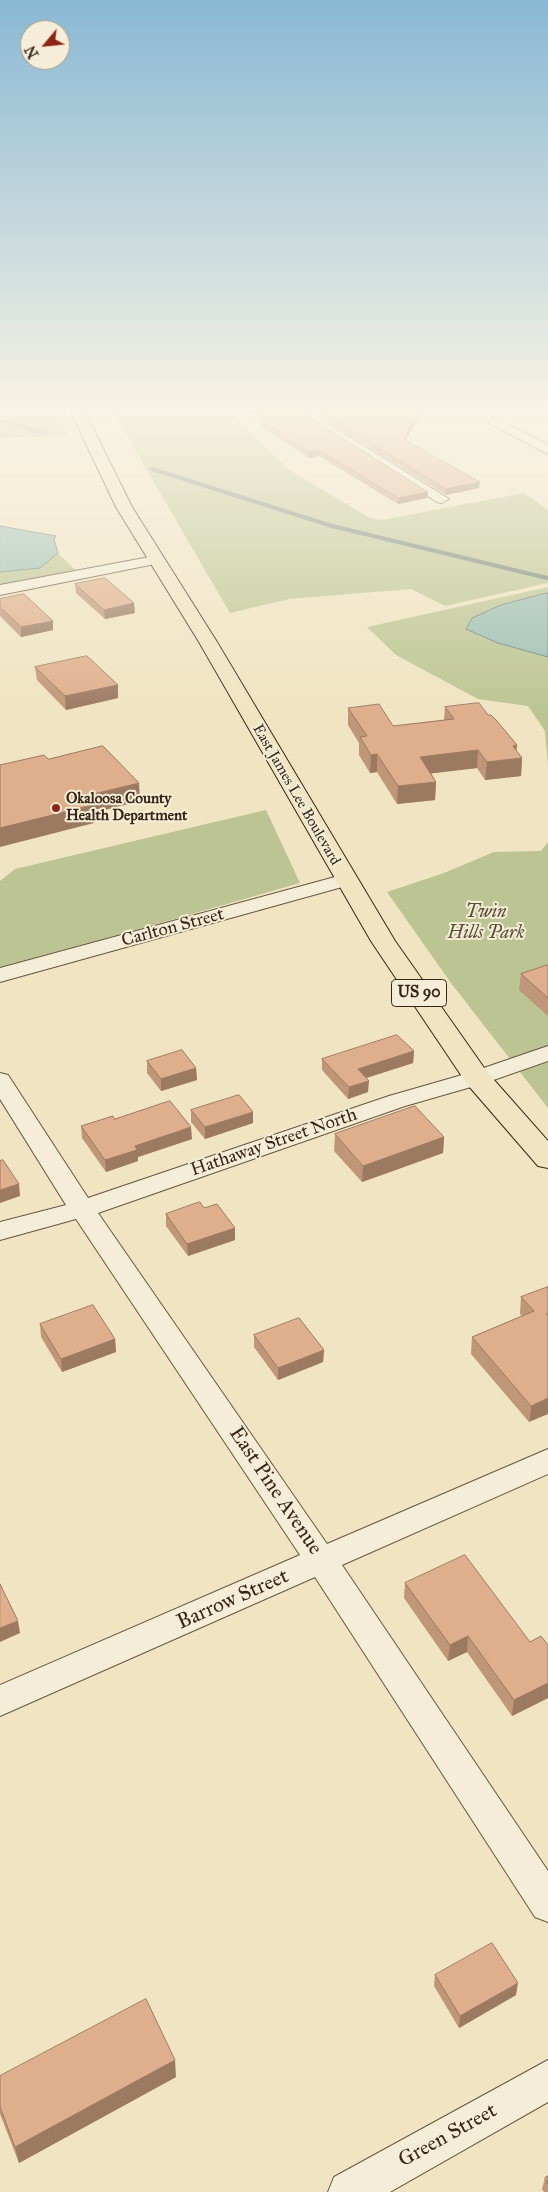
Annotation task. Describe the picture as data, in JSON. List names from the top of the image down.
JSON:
{
  "streets": {
    "main road": ["East James Lee Boulevard", "US 90"],
    "street": [
      "Carlton Street",
      "Hathaway Street North",
      "East Pine Avenue",
      "Barrow Street",
      "Green Street"
    ]
  },
  "crossings": [
    ["East James Lee Boulevard", "Carlton Street"],
    ["East James Lee Boulevard", "Hathaway Street North"],
    ["Hathaway Street North", "East Pine Avenue"],
    ["East Pine Avenue", "Barrow Street"]
  ],
  "parks": ["Twin Hills Park"],
  "places": ["Okaloosa County Health Department"],
  "north": "bottom left"
}
